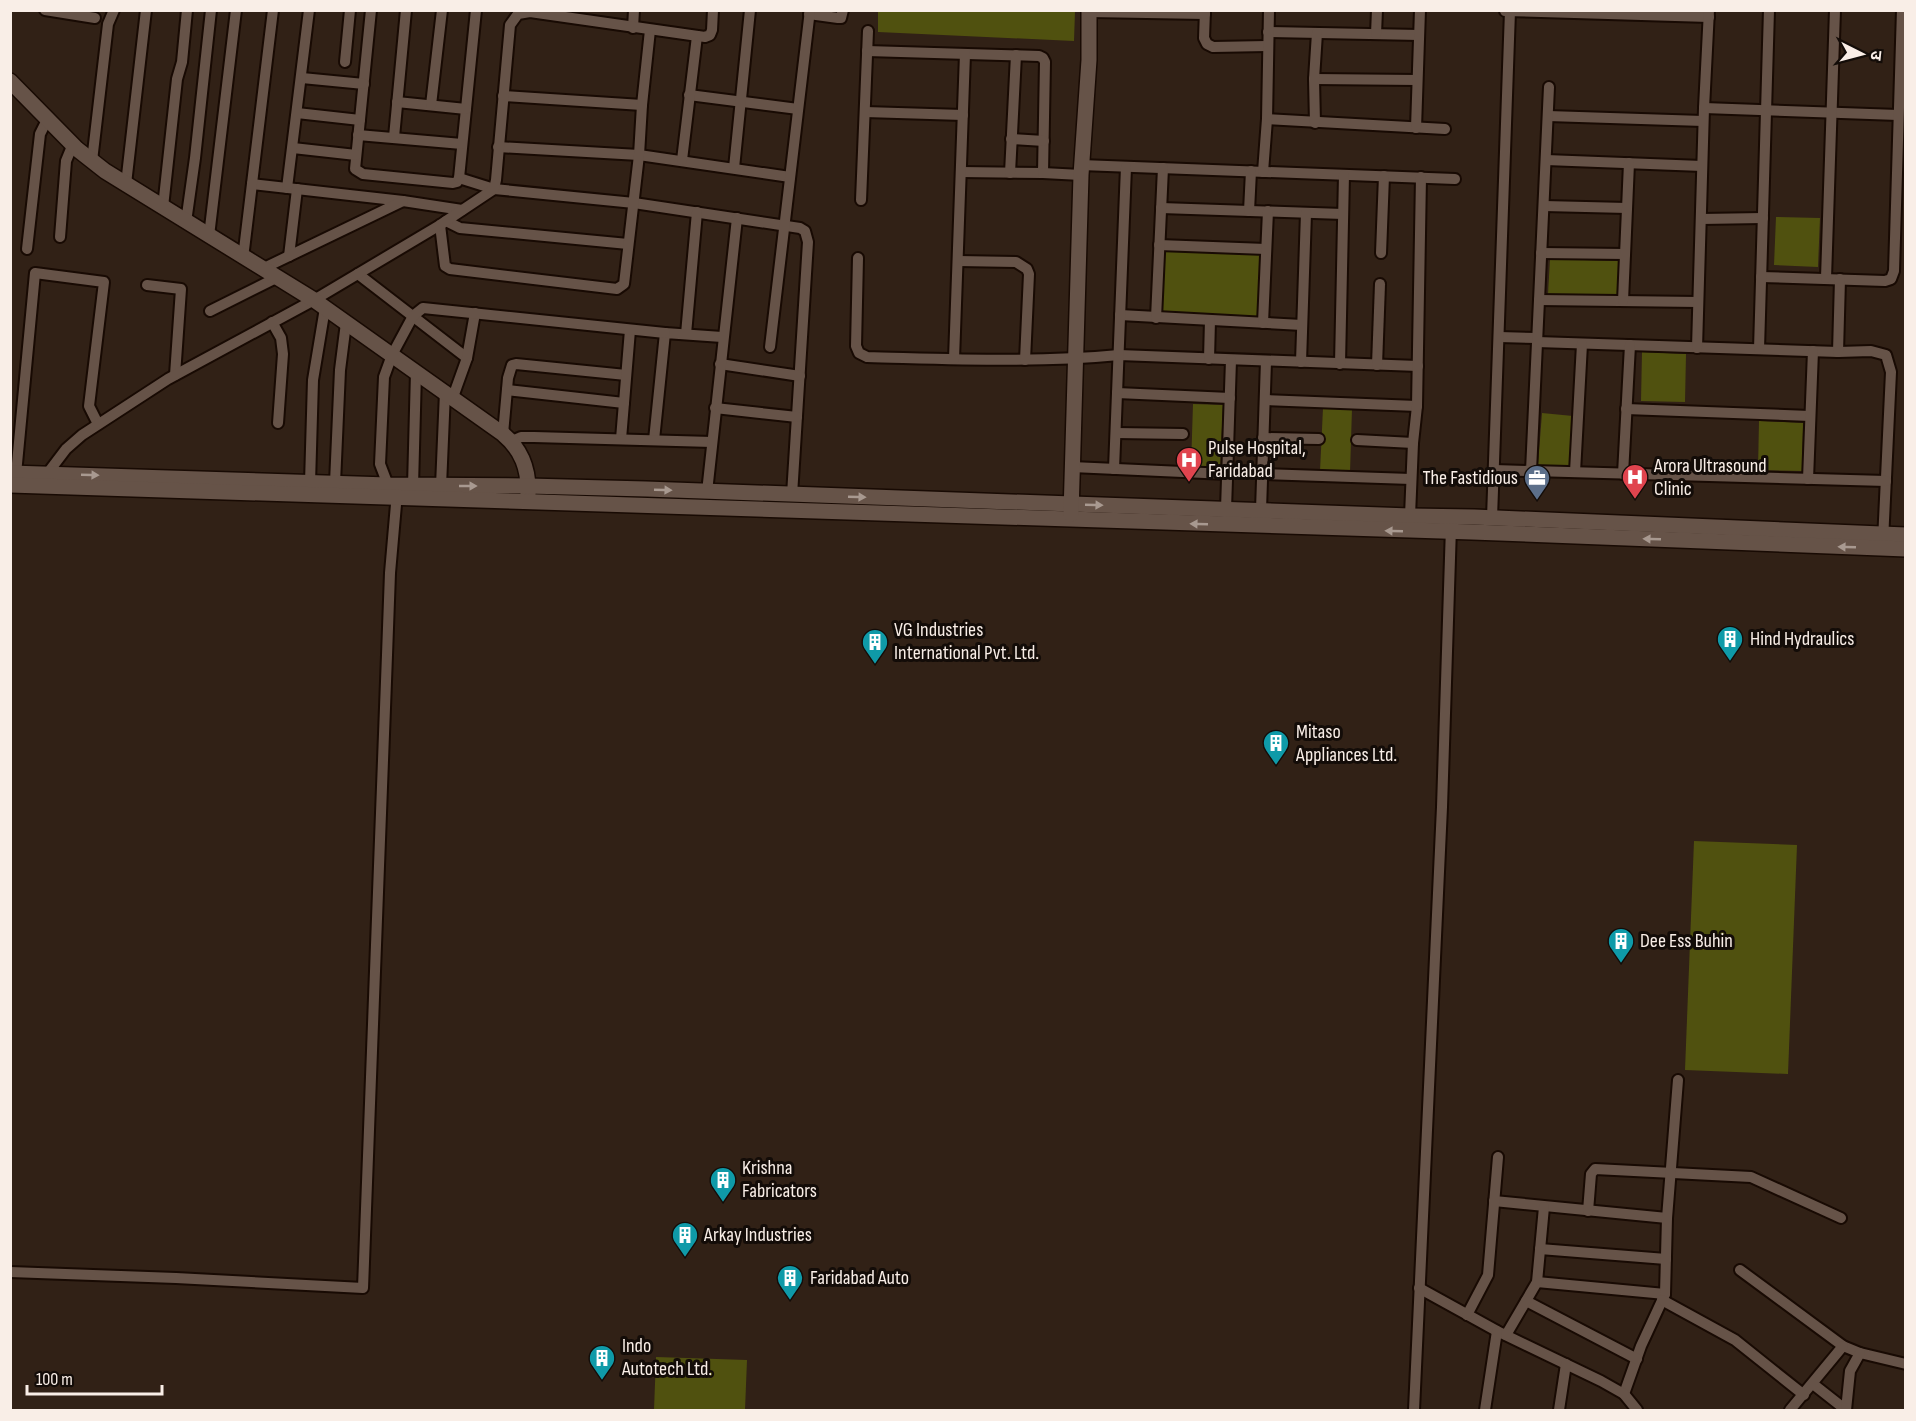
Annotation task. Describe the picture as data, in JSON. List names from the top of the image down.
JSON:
{
  "places": {
    "hospital": ["Pulse Hospital, Faridabad", "Arora Ultrasound Clinic"],
    "office": ["The Fastidious"],
    "building": [
      "Hind Hydraulics",
      "VG Industries International Pvt. Ltd.",
      "Mitaso Appliances Ltd.",
      "Dee Ess Buhin",
      "Krishna Fabricators",
      "Arkay Industries",
      "Faridabad Auto",
      "Indo Autotech Ltd."
    ]
  },
  "scale_bar": "100 m",
  "north": "right"
}
